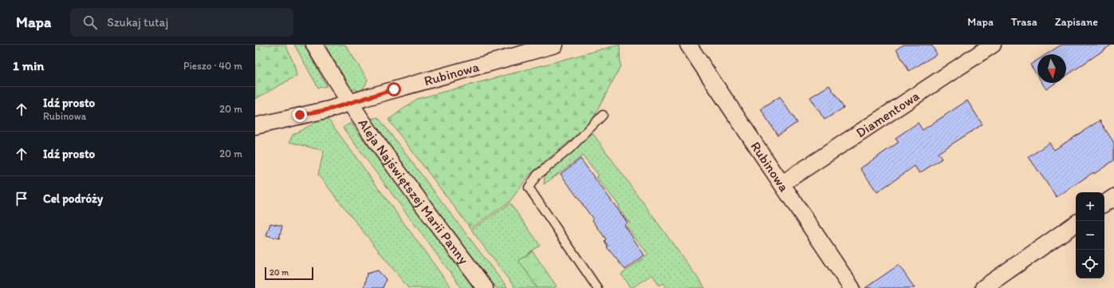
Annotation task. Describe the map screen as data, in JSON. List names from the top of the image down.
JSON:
{
  "streets": {
    "street": ["Rubinowa", "Diamentowa", "Aleja Najświętszej Marii Panny"]
  },
  "crossings": [
    ["Rubinowa", "Diamentowa"],
    ["Rubinowa", "Aleja Najświętszej Marii Panny"]
  ],
  "scale_bar": "20 m",
  "north": "bottom",
  "page": {
    "header": "Mapa",
    "search": "Szukaj tutaj",
    "nav": ["Mapa", "Trasa", "Zapisane"],
    "heading": ["1 min", "Pieszo · 40 m"],
    "list": [
      ["Idź prosto", "Rubinowa", "20 m"],
      ["Idź prosto", "20 m"],
      "Cel podróży"
    ],
    "map_buttons": ["+", "−"],
    "scale": "20 m"
  }
}
